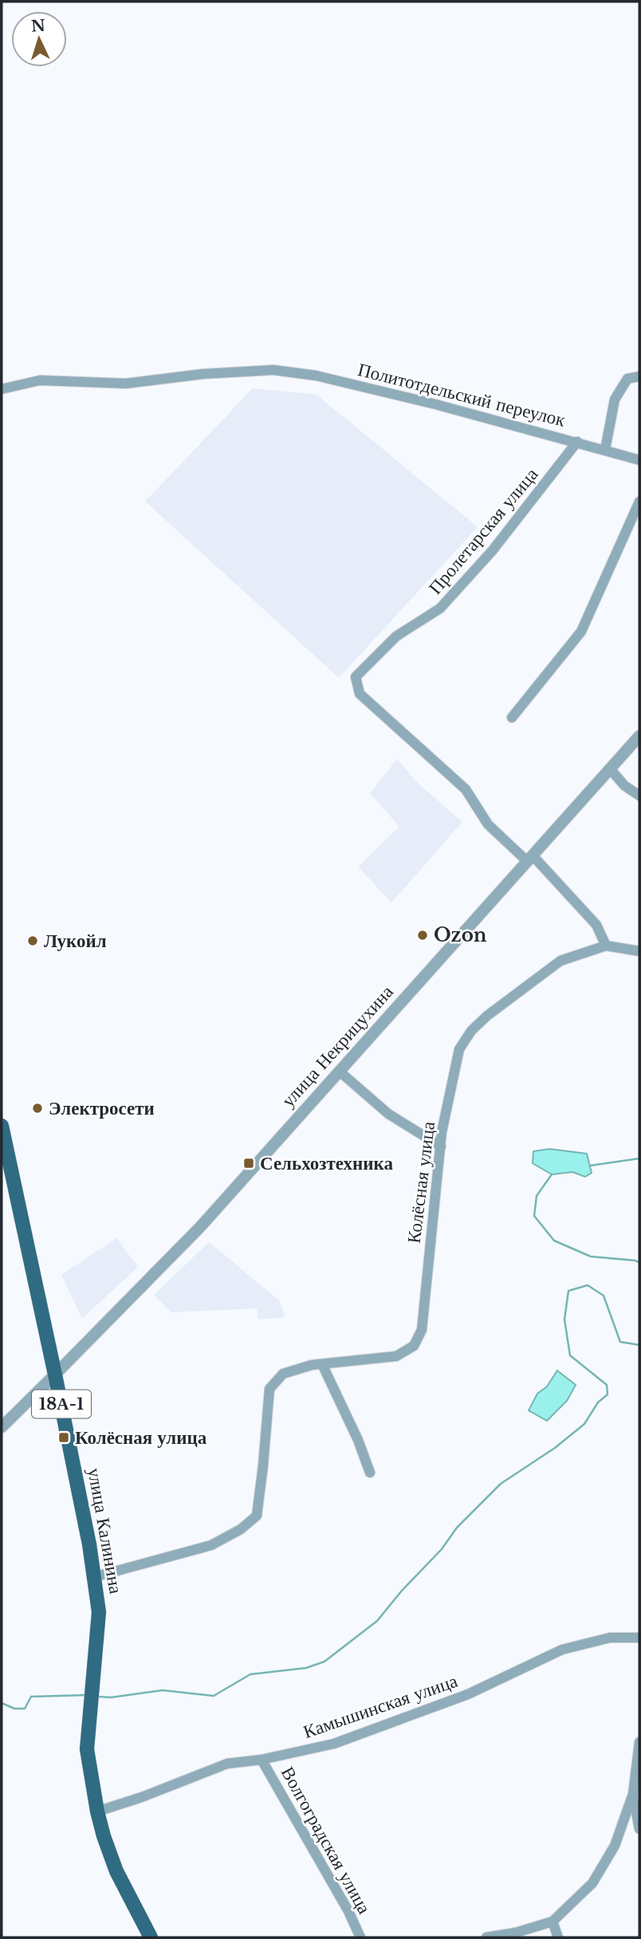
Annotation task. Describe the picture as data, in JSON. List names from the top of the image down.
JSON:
{
  "streets": {
    "main road": ["18А-1", "улица Калинина"],
    "street": [
      "Политотдельский переулок",
      "Пролетарская улица",
      "улица Некрицухина",
      "Колёсная улица",
      "Камышинская улица",
      "Волгоградская улица"
    ]
  },
  "crossings": [
    ["Политотдельский переулок", "Пролетарская улица"],
    ["Пролетарская улица", "улица Некрицухина"],
    ["улица Некрицухина", "улица Калинина"],
    ["Колёсная улица", "улица Калинина"],
    ["улица Калинина", "Камышинская улица"],
    ["Камышинская улица", "Волгоградская улица"]
  ],
  "places": {
    "other": ["Ozon", "Лукойл", "Электросети"],
    "transit": ["Сельхозтехника", "Колёсная улица"]
  },
  "north": "top"
}
